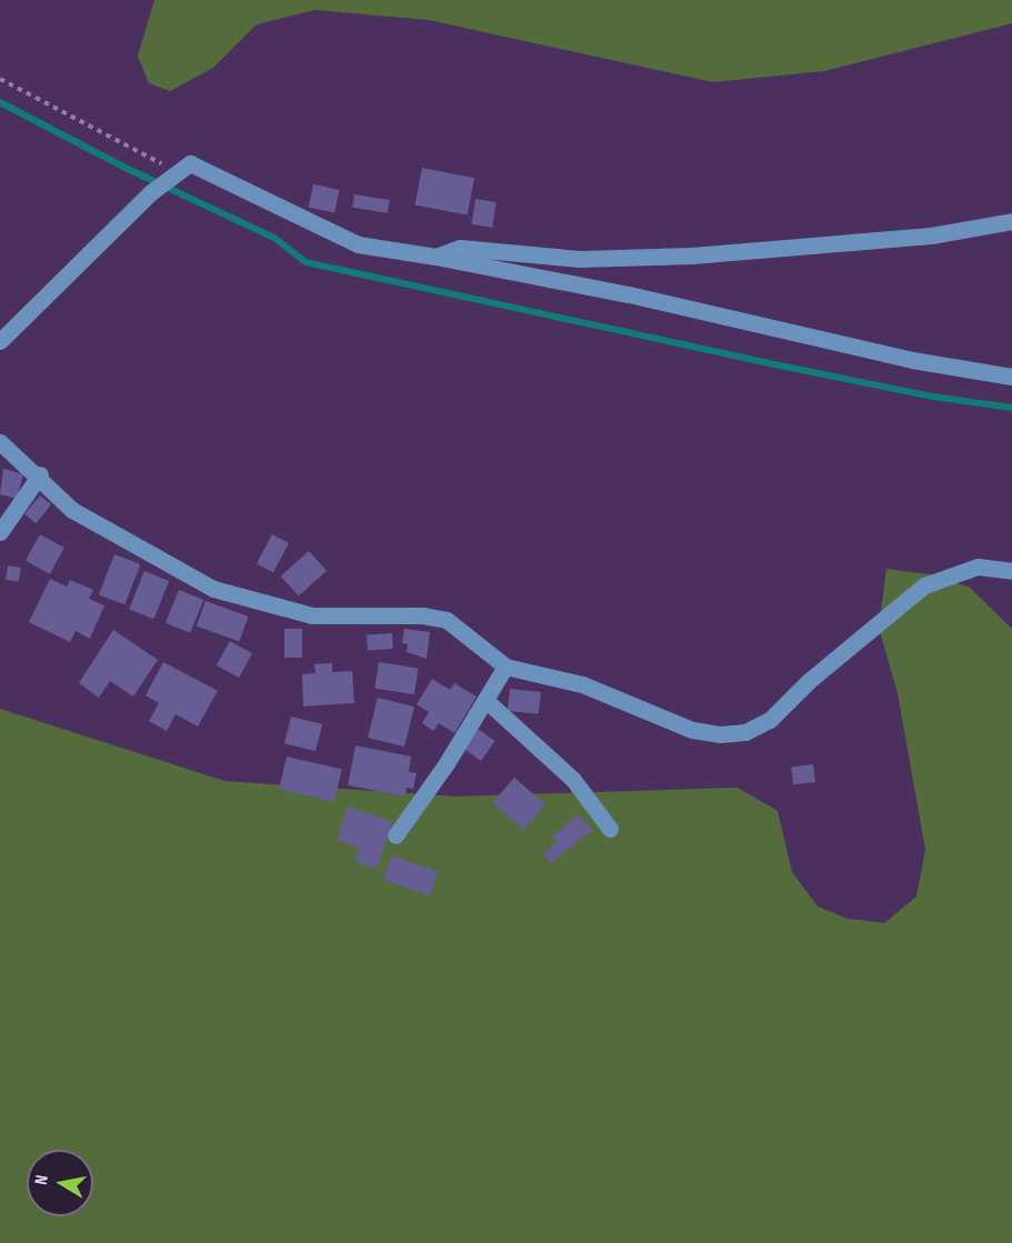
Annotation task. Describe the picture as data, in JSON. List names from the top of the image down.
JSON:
{
  "north": "left"
}
